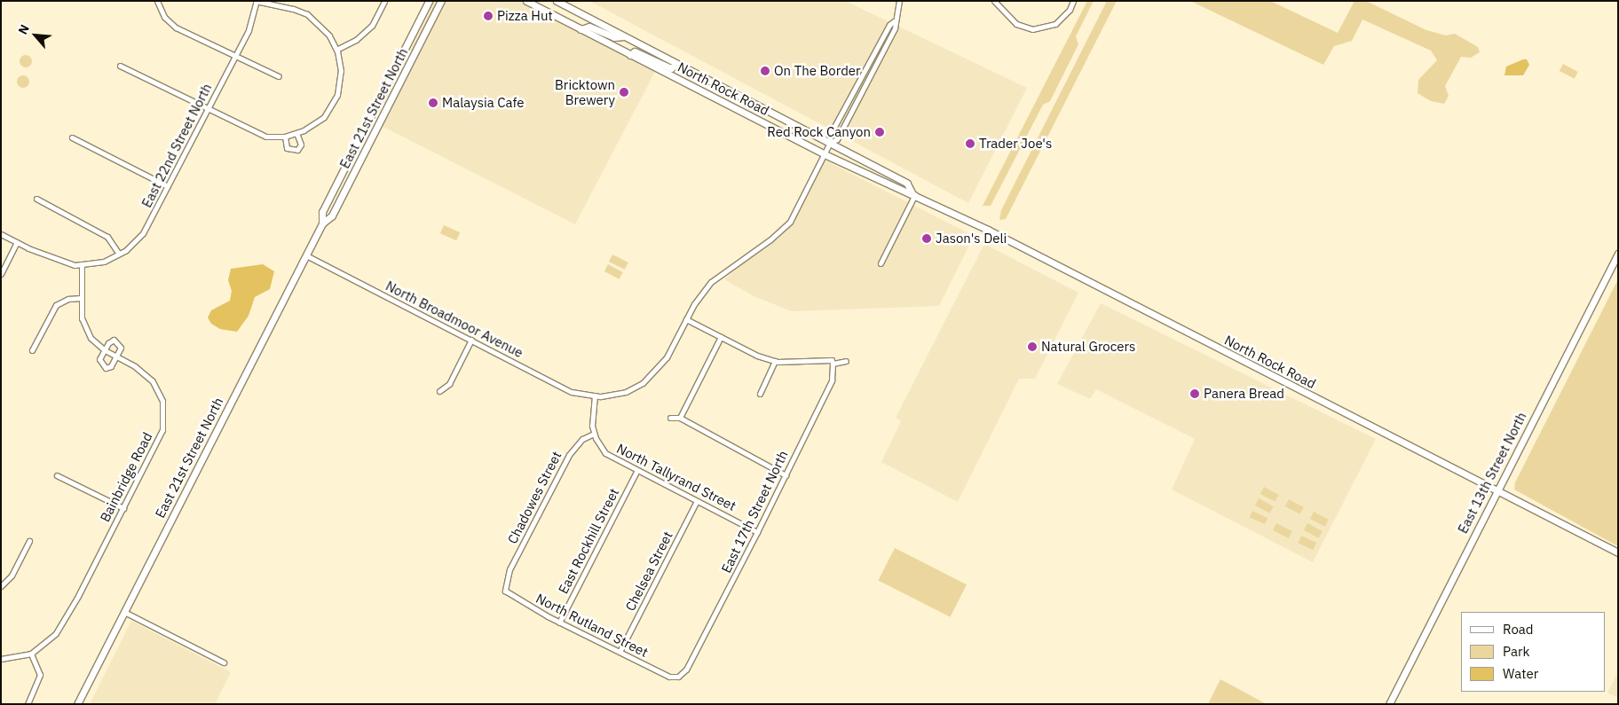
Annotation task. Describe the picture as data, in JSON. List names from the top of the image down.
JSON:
{
  "streets": {
    "main road": ["North Rock Road", "East 21st Street North", "East 13th Street North"],
    "street": [
      "East 22nd Street North",
      "North Broadmoor Avenue",
      "Bainbridge Road",
      "North Tallyrand Street",
      "Chadowes Street",
      "East 17th Street North",
      "East Rockhill Street",
      "Chelsea Street",
      "North Rutland Street"
    ]
  },
  "crossings": [
    ["North Rock Road", "East 13th Street North"],
    ["East 21st Street North", "North Broadmoor Avenue"],
    ["East 22nd Street North", "Bainbridge Road"],
    ["North Tallyrand Street", "Chadowes Street"],
    ["North Tallyrand Street", "East 17th Street North"],
    ["North Tallyrand Street", "East Rockhill Street"],
    ["North Tallyrand Street", "Chelsea Street"],
    ["Chadowes Street", "North Rutland Street"],
    ["East 17th Street North", "North Rutland Street"],
    ["East Rockhill Street", "North Rutland Street"],
    ["Chelsea Street", "North Rutland Street"]
  ],
  "places": [
    "Pizza Hut",
    "On The Border",
    "Bricktown Brewery",
    "Malaysia Cafe",
    "Red Rock Canyon",
    "Trader Joe's",
    "Jason's Deli",
    "Natural Grocers",
    "Panera Bread"
  ],
  "legend": ["Road", "Park", "Water"],
  "north": "top left"
}
